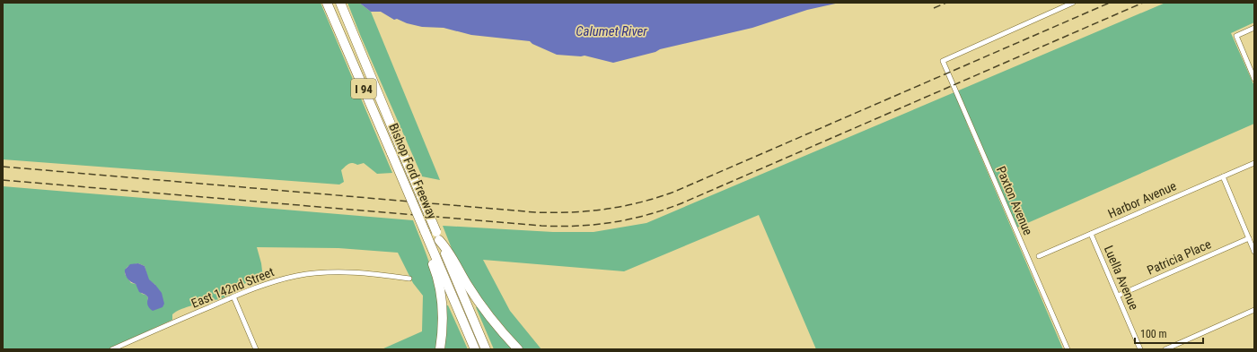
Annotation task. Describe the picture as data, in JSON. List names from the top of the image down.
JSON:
{
  "streets": {
    "highway": ["I 94", "Bishop Ford Freeway"],
    "street": [
      "Harbor Avenue",
      "Paxton Avenue",
      "Patricia Place",
      "Luella Avenue",
      "East 142nd Street"
    ]
  },
  "crossings": [
    ["Harbor Avenue", "Luella Avenue"],
    ["Patricia Place", "Luella Avenue"]
  ],
  "water": ["Calumet River"],
  "scale_bar": "100 m"
}
